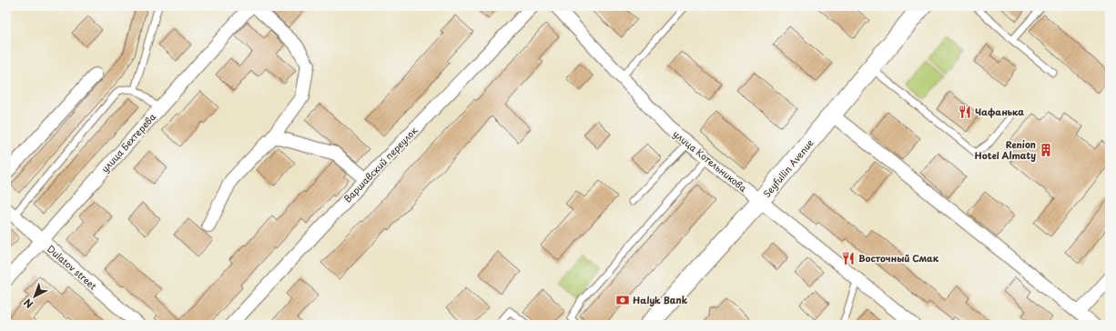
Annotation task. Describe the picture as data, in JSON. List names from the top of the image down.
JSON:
{
  "streets": {
    "main road": ["Seyfullin Avenue"],
    "street": [
      "улица Бехтерева",
      "улица Котельникова",
      "Варшавский переулок",
      "Dulatov street"
    ]
  },
  "crossings": [
    ["улица Бехтерева", "Dulatov street"],
    ["улица Котельникова", "Seyfullin Avenue"]
  ],
  "places": {
    "restaurant": ["Чафанька", "Восточный Смак"],
    "building": ["Renion Hotel Almaty"],
    "bank": ["Halyk Bank"]
  },
  "north": "bottom left"
}
